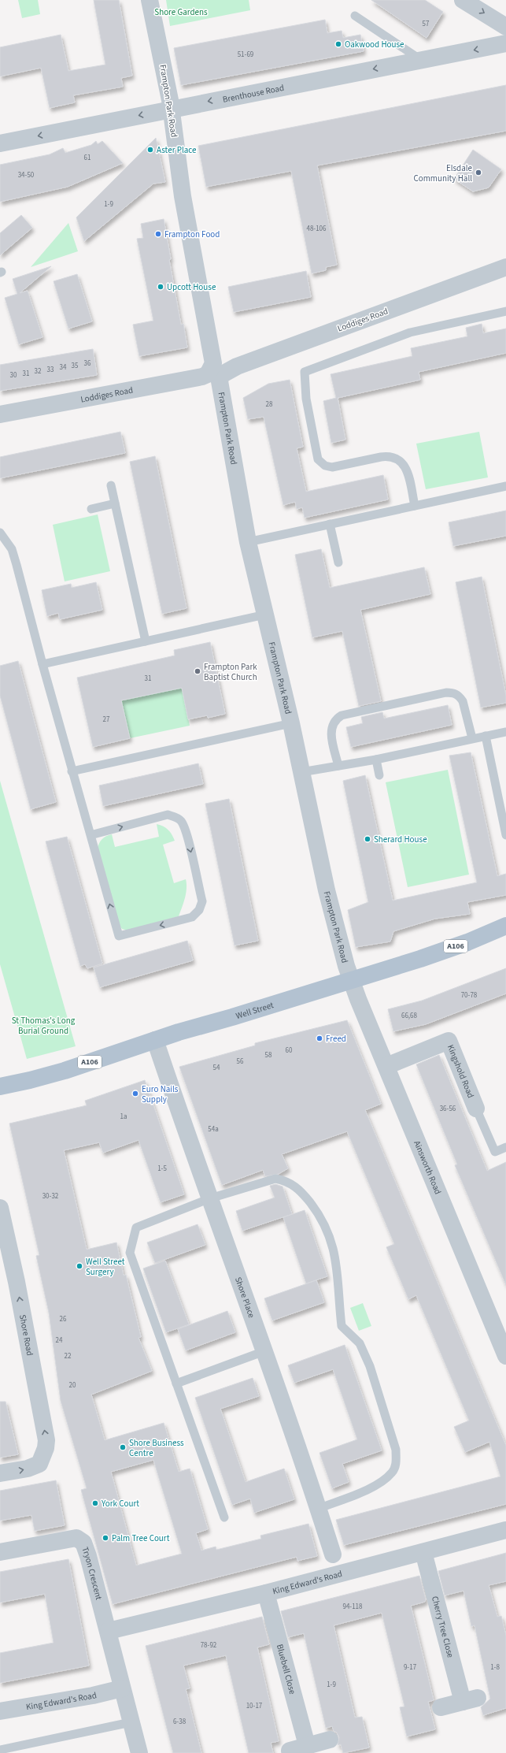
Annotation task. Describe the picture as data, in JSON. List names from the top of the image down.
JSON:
{
  "streets": {
    "main road": ["A106", "Well Street"],
    "street": [
      "Brenthouse Road",
      "Frampton Park Road",
      "Loddiges Road",
      "Kingshold Road",
      "Ainsworth Road",
      "Shore Place",
      "Shore Road",
      "Tryon Crescent",
      "King Edward's Road",
      "Cherry Tree Close",
      "Bluebell Close"
    ]
  },
  "crossings": [
    ["Brenthouse Road", "Frampton Park Road"],
    ["Frampton Park Road", "Loddiges Road"],
    ["Frampton Park Road", "Well Street"],
    ["Frampton Park Road", "Ainsworth Road"],
    ["Well Street", "Ainsworth Road"],
    ["Well Street", "Shore Place"],
    ["Kingshold Road", "Ainsworth Road"],
    ["Tryon Crescent", "King Edward's Road"],
    ["King Edward's Road", "Cherry Tree Close"],
    ["King Edward's Road", "Bluebell Close"]
  ],
  "one_way": ["Brenthouse Road", "Shore Road"],
  "parks": ["Shore Gardens", "St Thomas's Long Burial Ground"],
  "places": [
    "Oakwood House",
    "Aster Place",
    "Elsdale Community Hall",
    "Frampton Food",
    "Upcott House",
    "Frampton Park Baptist Church",
    "Sherard House",
    "Freed",
    "Euro Nails Supply",
    "Well Street Surgery",
    "Shore Business Centre",
    "York Court",
    "Palm Tree Court"
  ],
  "house_numbers": [
    "57",
    "51-69",
    "61",
    "34-50",
    "1-9",
    "48-106",
    "36",
    "35",
    "34",
    "33",
    "32",
    "31",
    "30",
    "28",
    "31",
    "27",
    "70-78",
    "66,68",
    "60",
    "58",
    "56",
    "54",
    "36-56",
    "1a",
    "54a",
    "1-5",
    "30-32",
    "26",
    "24",
    "22",
    "20",
    "94-118",
    "78-92",
    "9-17",
    "1-8",
    "1-9",
    "10-17",
    "6-38"
  ]
}
